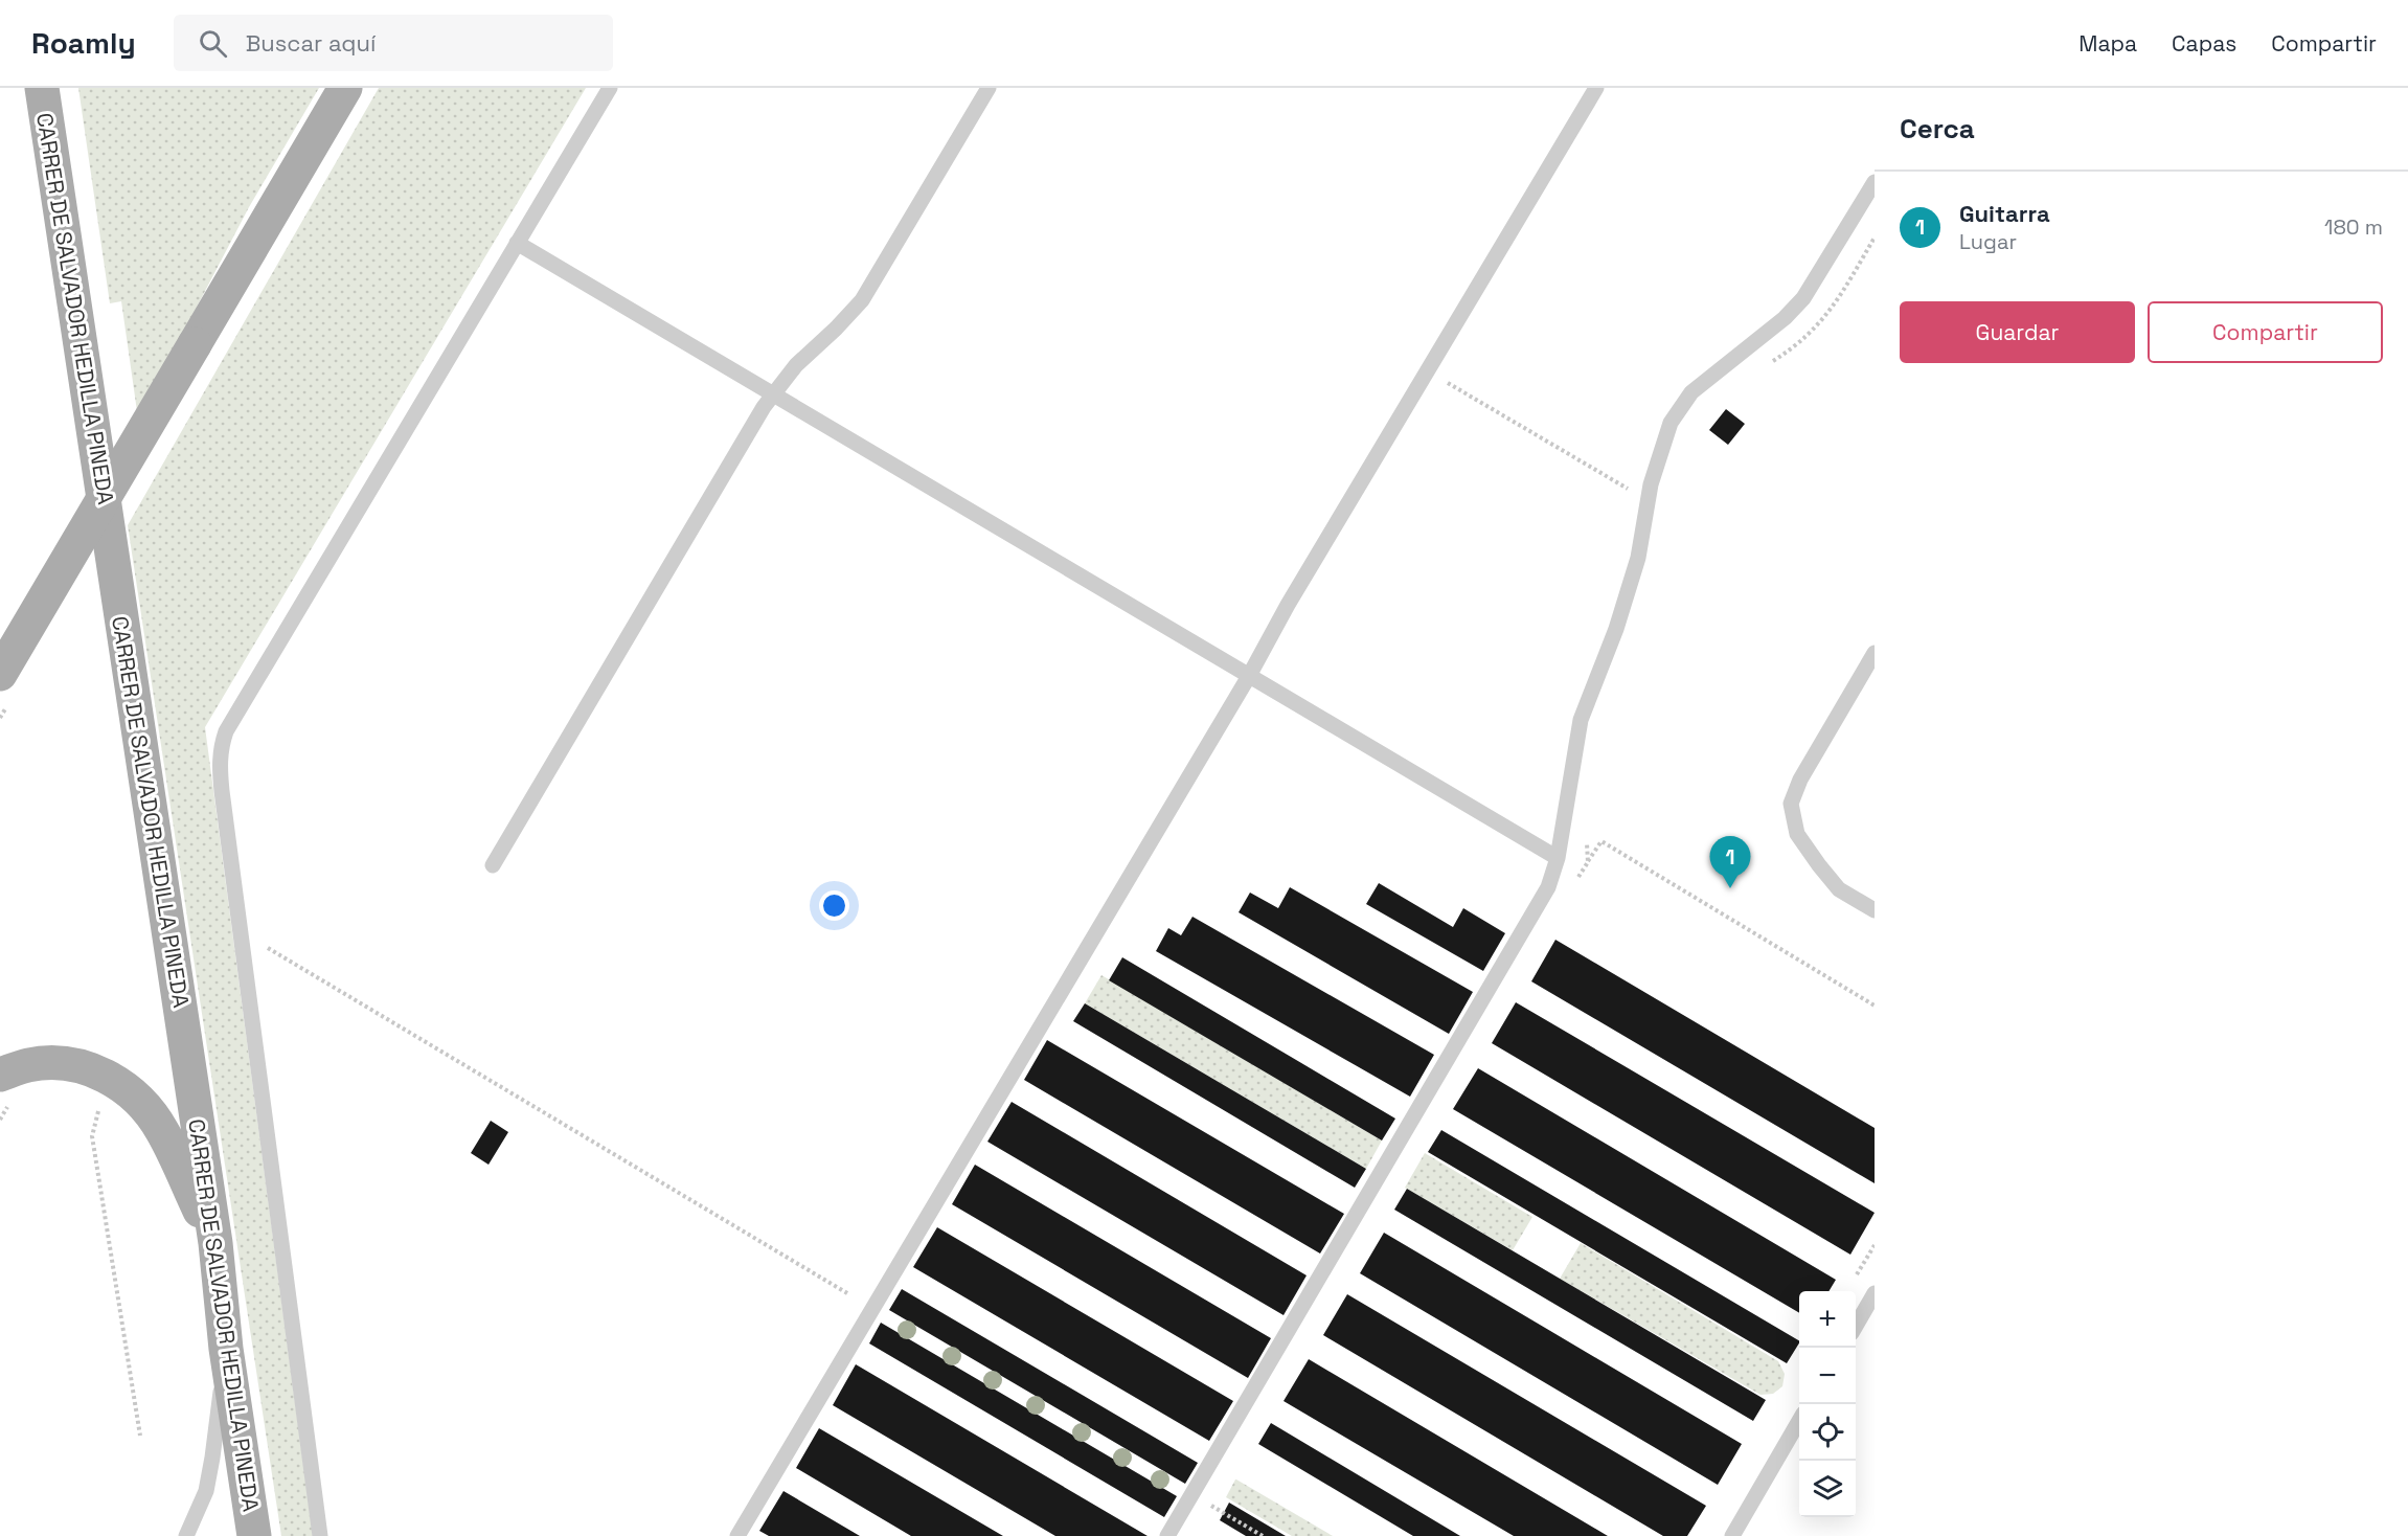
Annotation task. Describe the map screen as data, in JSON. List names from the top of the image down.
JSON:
{
  "streets": {
    "main road": ["CARRER DE SALVADOR HEDILLA PINEDA"]
  },
  "page": {
    "header": "Roamly",
    "search": "Buscar aquí",
    "nav": ["Mapa", "Capas", "Compartir"],
    "heading": "Cerca",
    "list": [
      {
        "mark": "1",
        "name": "Guitarra",
        "note": "Lugar",
        "value": "180 m"
      }
    ],
    "buttons": ["Guardar", "Compartir"],
    "pins": "1",
    "map_buttons": ["+", "−"]
  }
}
